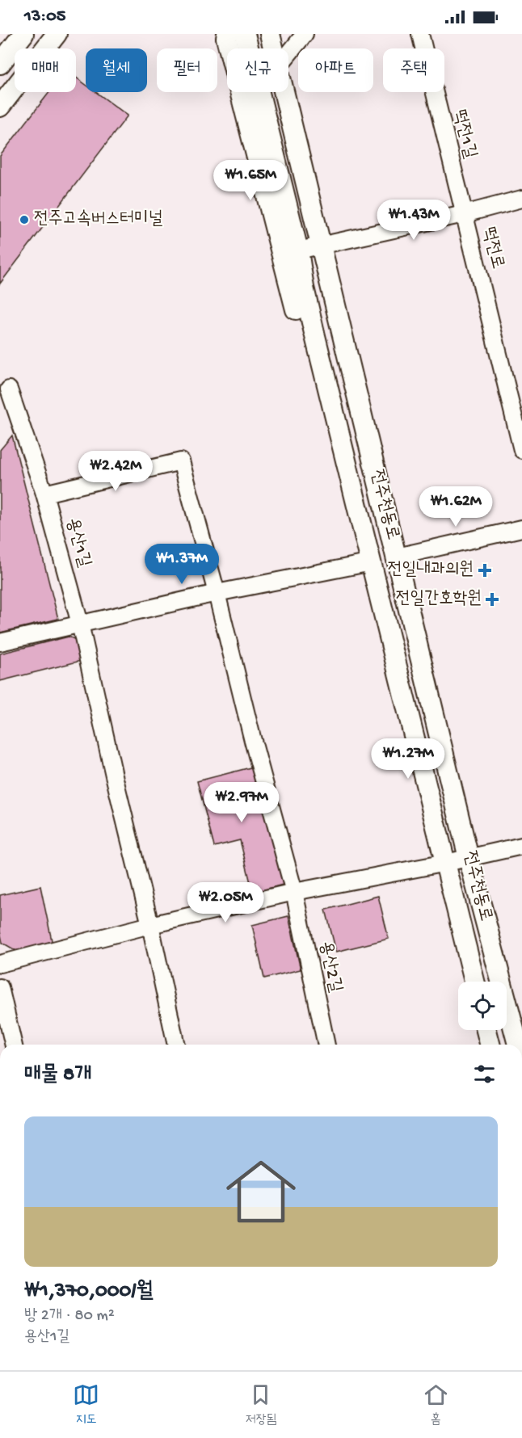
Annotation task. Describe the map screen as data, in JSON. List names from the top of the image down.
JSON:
{
  "streets": {
    "street": [
      "떡전1길",
      "떡전로",
      "전주천동로",
      "용산1길",
      "용산2길"
    ]
  },
  "crossings": [
    ["떡전1길", "떡전로"],
    ["떡전로", "전주천동로"]
  ],
  "places": {
    "other": ["전주고속버스터미널"],
    "health": ["전일내과의원", "전일간호학원"]
  },
  "page": {
    "status": "13:05",
    "chip": [
      "매매",
      "월세",
      "필터",
      "신규",
      "아파트",
      "주택"
    ],
    "price": [
      "₩1.65M",
      "₩1.43M",
      "₩2.42M",
      "₩1.62M",
      "₩1.37M",
      "₩1.27M",
      "₩2.97M",
      "₩2.05M"
    ],
    "heading": "매물 8개",
    "list": [
      {
        "name": "₩1,370,000/월",
        "note": "방 2개 · 80 m² · 용산1길"
      }
    ],
    "tabs": ["지도", "저장됨", "홈"]
  }
}
